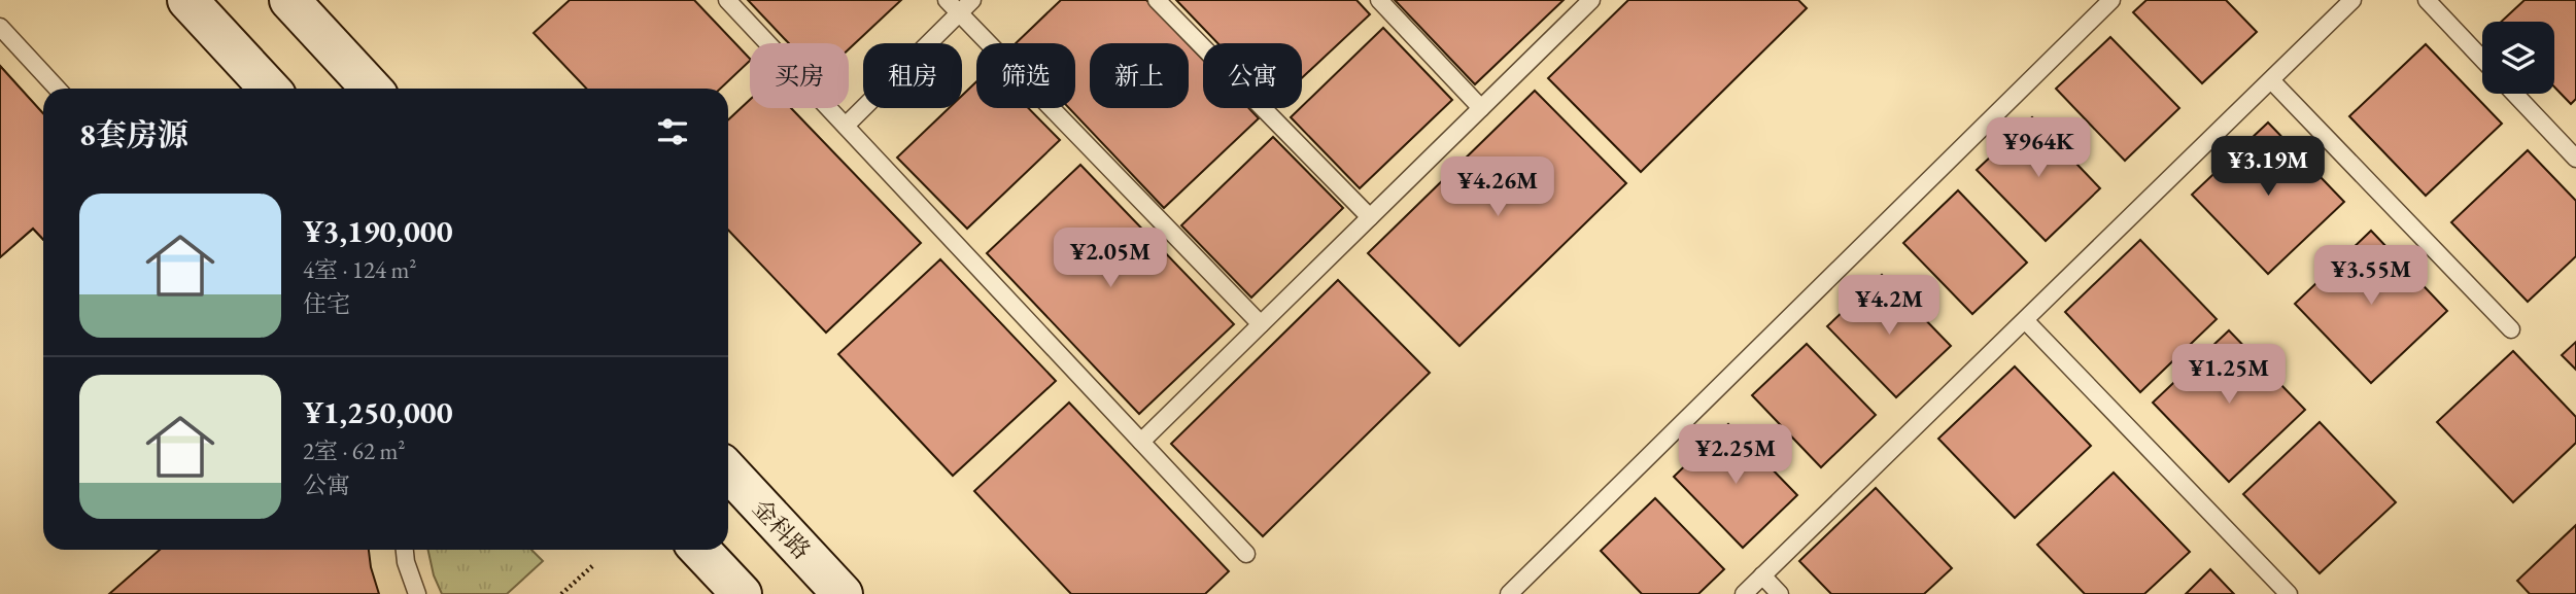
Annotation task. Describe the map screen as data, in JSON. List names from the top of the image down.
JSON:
{
  "streets": {
    "main road": ["金科路"]
  },
  "page": {
    "chip": [
      "买房",
      "租房",
      "筛选",
      "新上",
      "公寓"
    ],
    "heading": "8套房源",
    "price": [
      "¥964K",
      "¥3.19M",
      "¥4.26M",
      "¥2.05M",
      "¥3.55M",
      "¥4.2M",
      "¥1.25M",
      "¥2.25M"
    ],
    "list": [
      {
        "name": "¥3,190,000",
        "note": "4室 · 124 m² · 住宅"
      },
      {
        "name": "¥1,250,000",
        "note": "2室 · 62 m² · 公寓"
      }
    ]
  }
}
